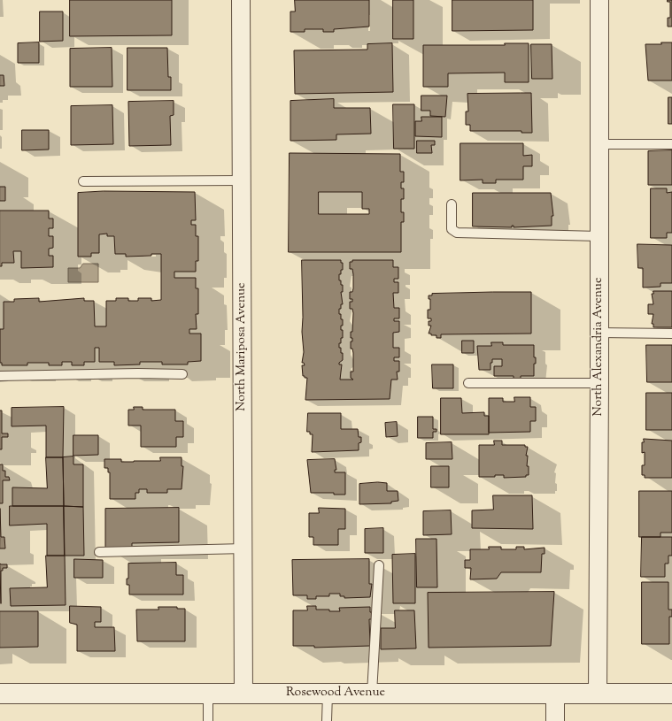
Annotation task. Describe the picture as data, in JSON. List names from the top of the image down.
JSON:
{
  "streets": {
    "street": ["North Mariposa Avenue", "North Alexandria Avenue", "Rosewood Avenue"]
  },
  "crossings": [
    ["North Mariposa Avenue", "Rosewood Avenue"],
    ["North Alexandria Avenue", "Rosewood Avenue"]
  ]
}
